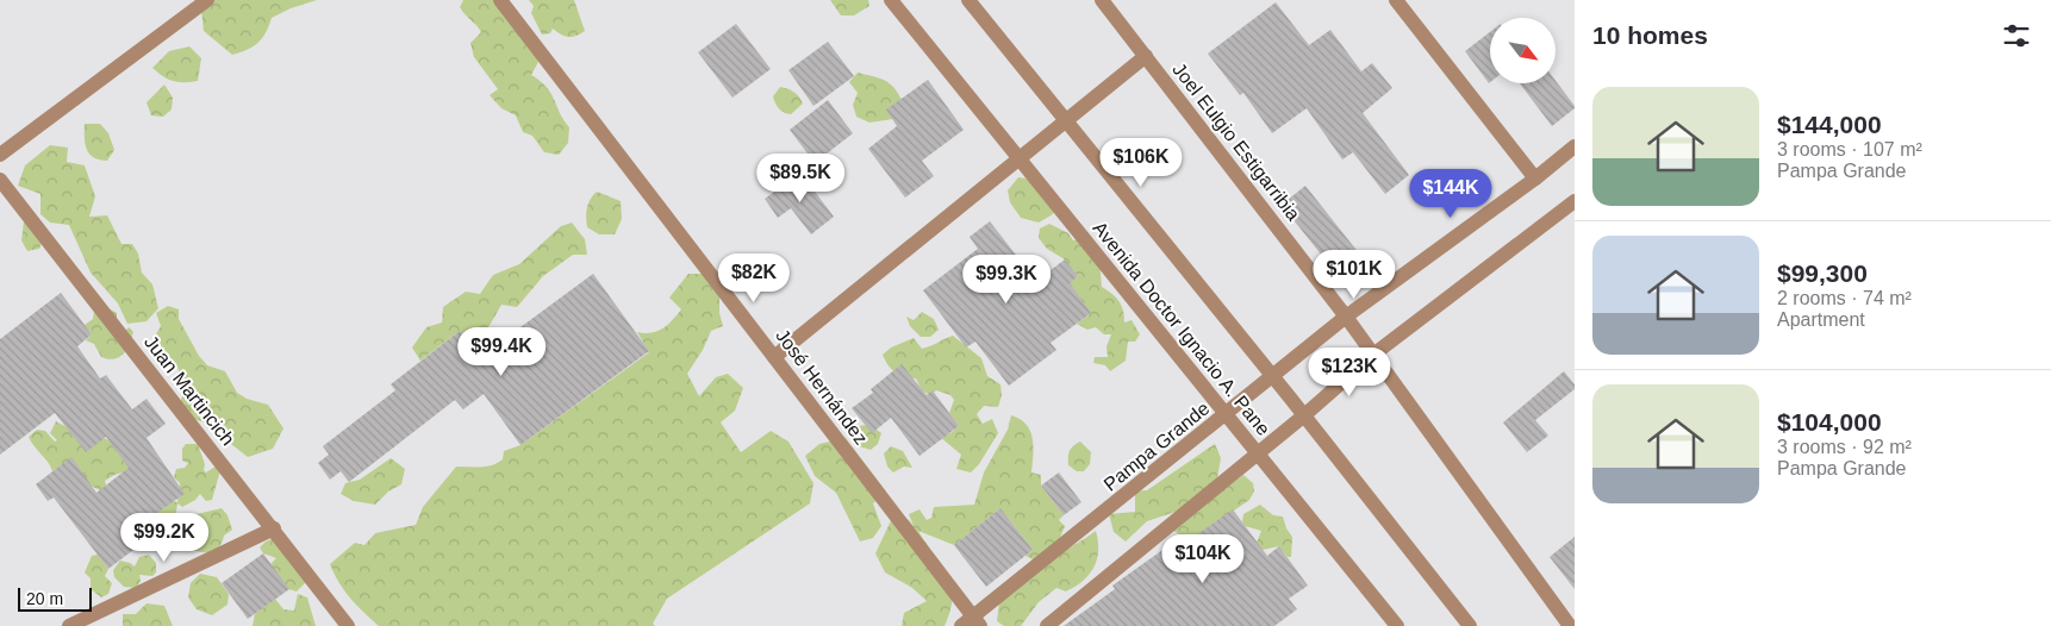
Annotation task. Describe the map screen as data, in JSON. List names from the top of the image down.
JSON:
{
  "streets": {
    "street": [
      "Joel Eulgio Estigarribia",
      "Avenida Doctor Ignacio A. Pane",
      "José Hernández",
      "Juan Martincich",
      "Pampa Grande"
    ]
  },
  "crossings": [
    ["Joel Eulgio Estigarribia", "Pampa Grande"],
    ["Avenida Doctor Ignacio A. Pane", "Pampa Grande"],
    ["José Hernández", "Pampa Grande"]
  ],
  "scale_bar": "20 m",
  "north": "bottom right",
  "page": {
    "heading": "10 homes",
    "list": [
      {
        "name": "$144,000",
        "note": "3 rooms · 107 m² · Pampa Grande"
      },
      {
        "name": "$99,300",
        "note": "2 rooms · 74 m² · Apartment"
      },
      {
        "name": "$104,000",
        "note": "3 rooms · 92 m² · Pampa Grande"
      }
    ],
    "price": [
      "$106K",
      "$89.5K",
      "$144K",
      "$101K",
      "$82K",
      "$99.3K",
      "$99.4K",
      "$123K",
      "$99.2K",
      "$104K"
    ],
    "scale": "20 m"
  }
}
